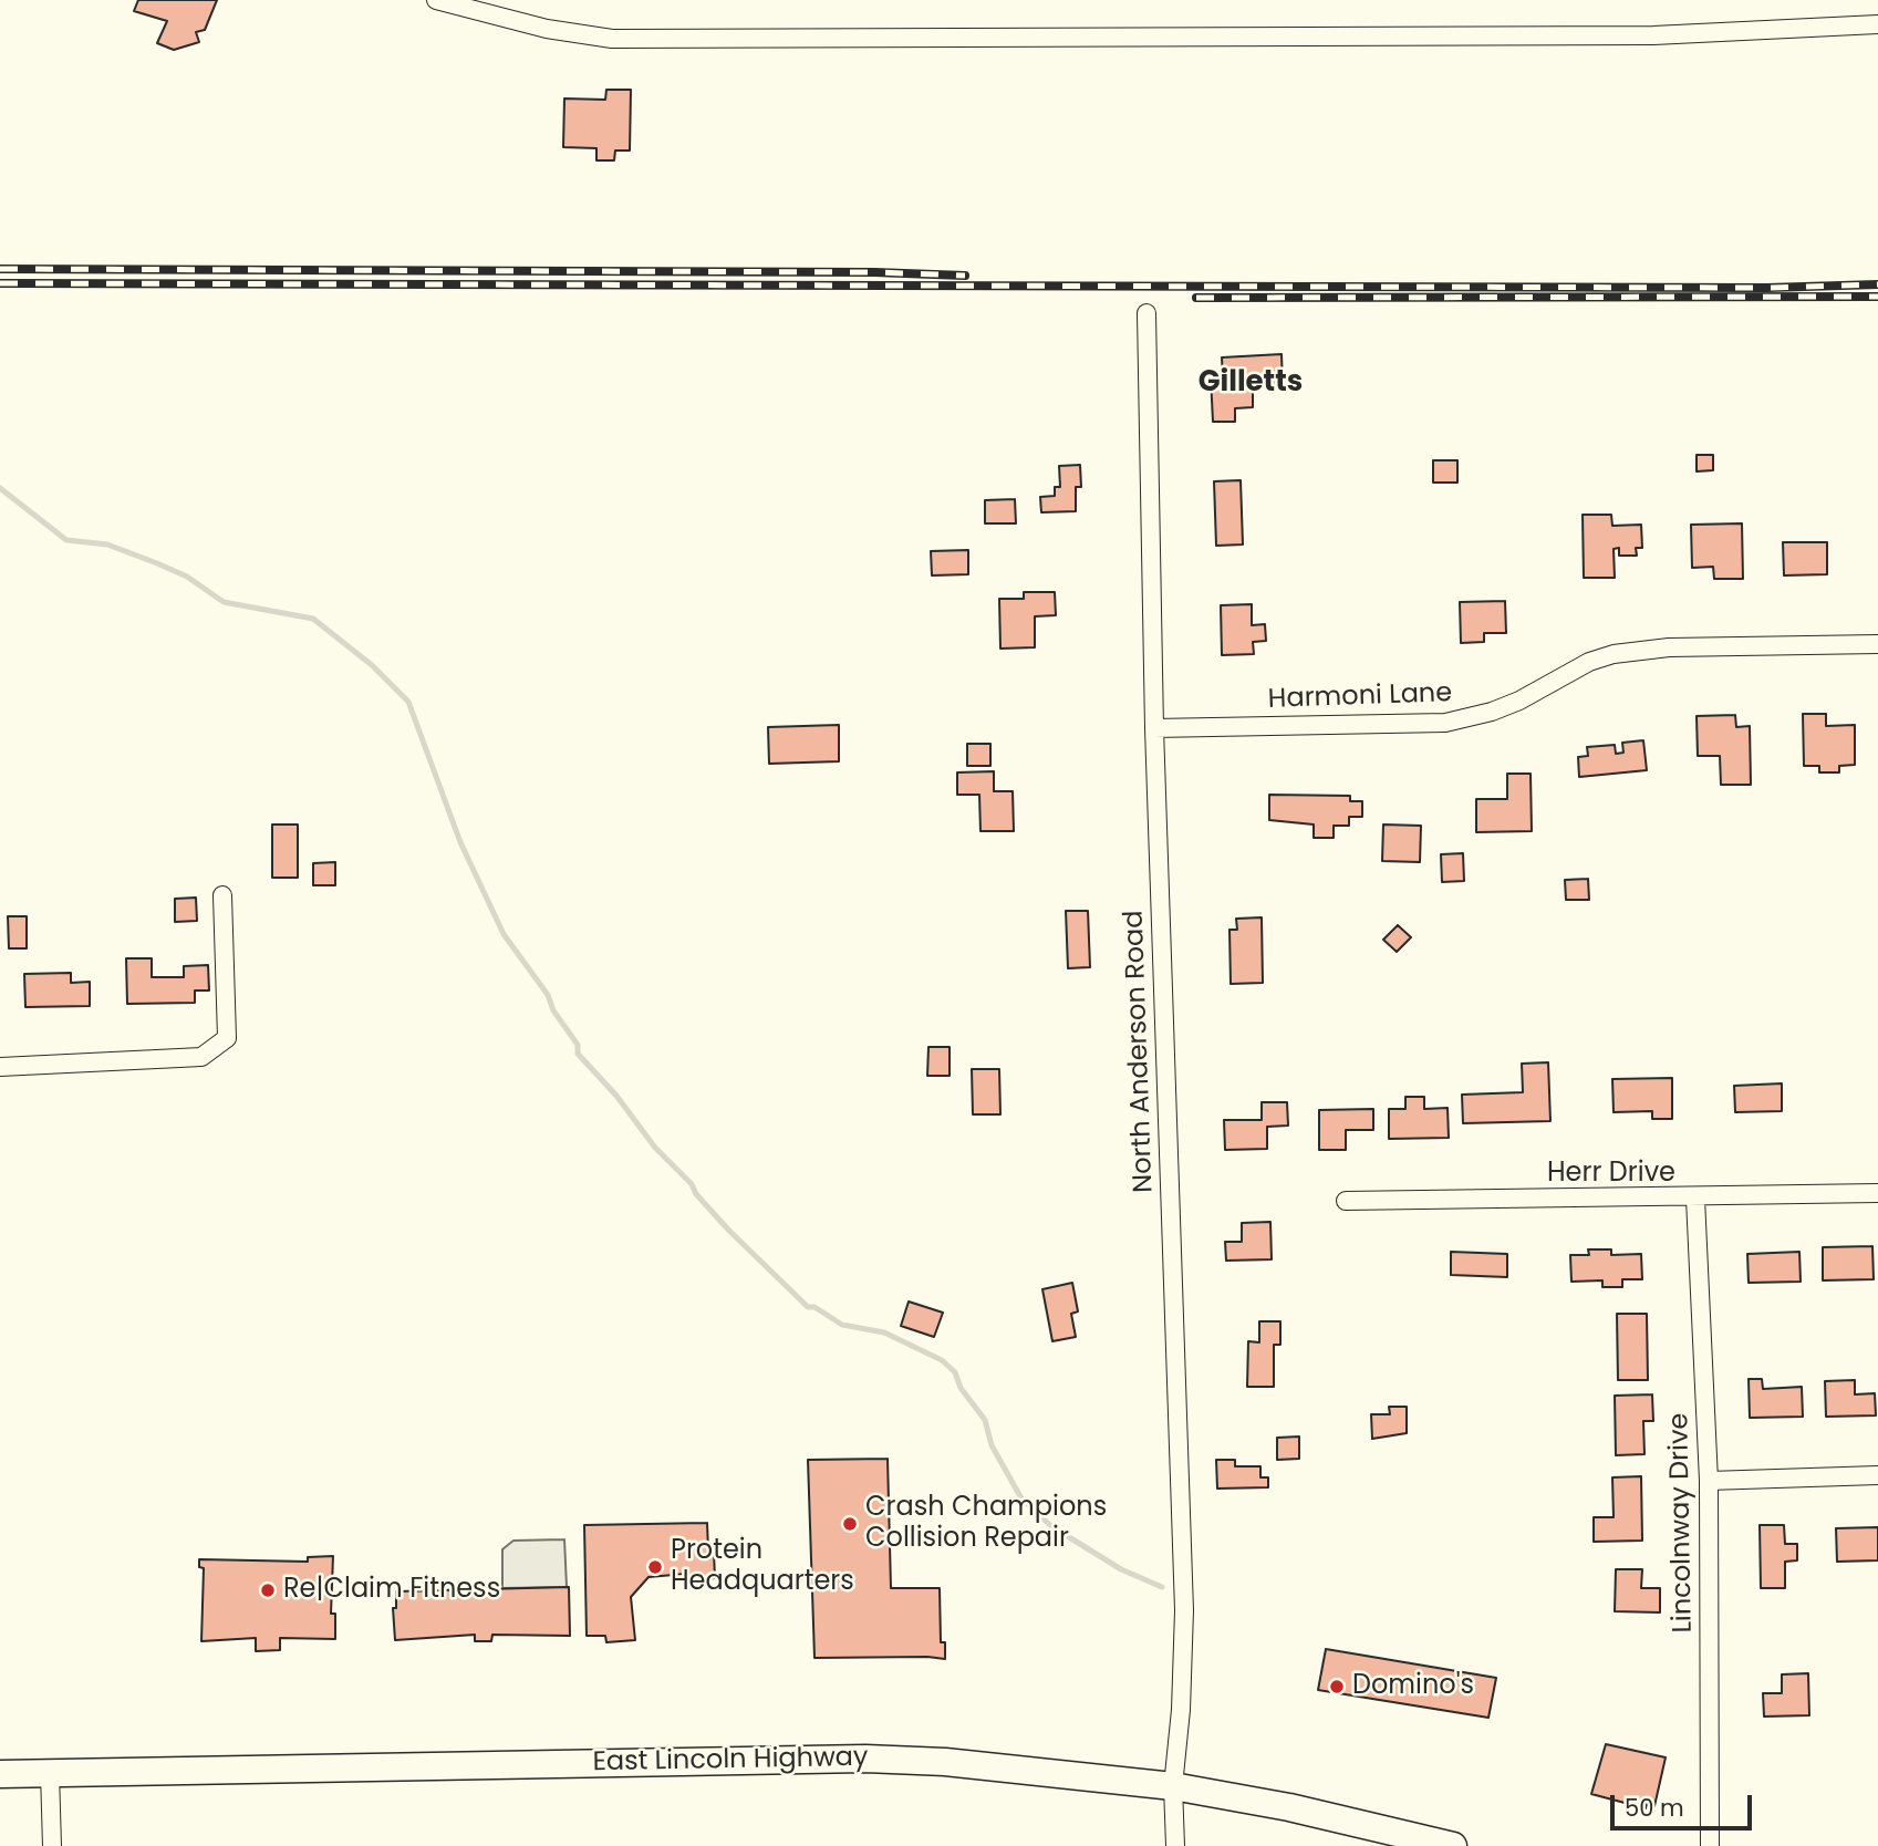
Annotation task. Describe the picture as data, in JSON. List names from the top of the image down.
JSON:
{
  "streets": {
    "main road": ["East Lincoln Highway"],
    "street": [
      "Harmoni Lane",
      "North Anderson Road",
      "Herr Drive",
      "Lincolnway Drive"
    ]
  },
  "crossings": [
    ["Harmoni Lane", "North Anderson Road"],
    ["North Anderson Road", "East Lincoln Highway"],
    ["Herr Drive", "Lincolnway Drive"]
  ],
  "districts": ["Gilletts"],
  "places": [
    "Crash Champions Collision Repair",
    "Protein Headquarters",
    "Re|Claim Fitness",
    "Domino's"
  ],
  "scale_bar": "50 m"
}
